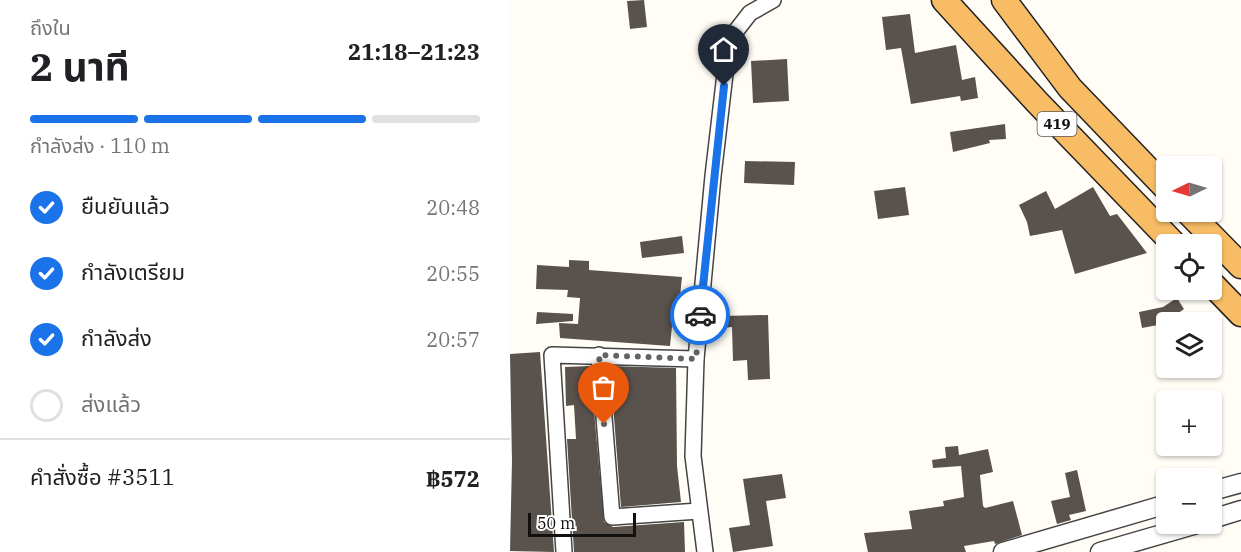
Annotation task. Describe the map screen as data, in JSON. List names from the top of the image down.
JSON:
{
  "streets": {
    "highway": ["419"]
  },
  "scale_bar": "50 m",
  "north": "left",
  "page": {
    "heading": ["2 นาที", "ถึงใน", "21:18–21:23"],
    "panel": ["คำสั่งซื้อ #3511", "฿572"],
    "bar": "กำลังส่ง · 110 m",
    "map_buttons": ["+", "−"],
    "list": [
      ["ยืนยันแล้ว", "20:48"],
      ["กำลังเตรียม", "20:55"],
      ["กำลังส่ง", "20:57"],
      "ส่งแล้ว"
    ],
    "scale": "50 m"
  }
}
